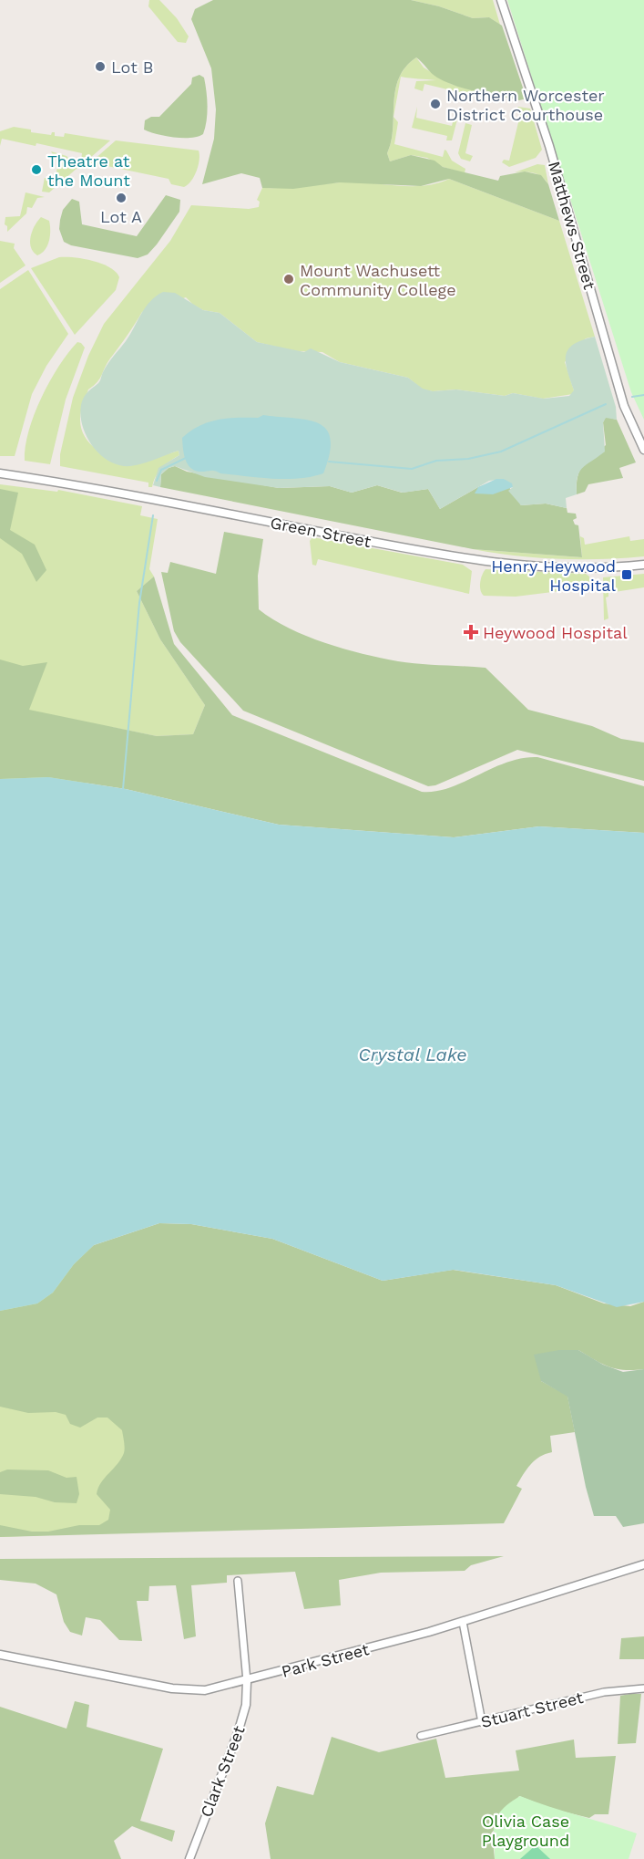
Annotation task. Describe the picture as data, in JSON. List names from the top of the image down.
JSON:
{
  "streets": {
    "street": [
      "Matthews Street",
      "Green Street",
      "Park Street",
      "Stuart Street",
      "Clark Street"
    ]
  },
  "crossings": [
    ["Park Street", "Clark Street"]
  ],
  "water": ["Crystal Lake"],
  "parks": ["Olivia Case Playground"],
  "places": {
    "other": [
      "Lot B",
      "Northern Worcester District Courthouse",
      "Theatre at the Mount",
      "Lot A",
      "Mount Wachusett Community College"
    ],
    "transit": ["Henry Heywood Hospital"],
    "health": ["Heywood Hospital"]
  }
}
